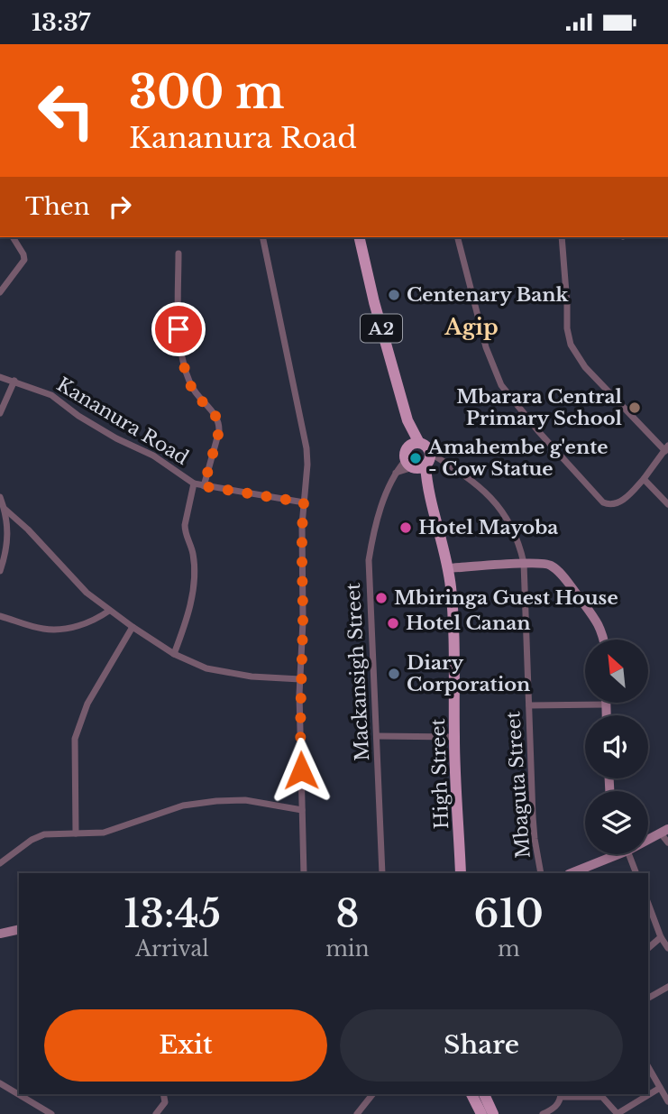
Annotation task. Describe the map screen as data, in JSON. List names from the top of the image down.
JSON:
{
  "streets": {
    "main road": ["A2", "High Street"],
    "street": ["Kananura Road", "Mackansigh Street", "Mbaguta Street"]
  },
  "crossings": [
    ["Mackansigh Street", "High Street"],
    ["Mackansigh Street", "Mbaguta Street"],
    ["High Street", "Mbaguta Street"]
  ],
  "districts": ["Agip"],
  "places": [
    "Centenary Bank",
    "Mbarara Central Primary School",
    "Amahembe g'ente - Cow Statue",
    "Hotel Mayoba",
    "Mbiringa Guest House",
    "Hotel Canan",
    "Diary Corporation"
  ],
  "north": "top left",
  "page": {
    "status": "13:37",
    "turn": ["300 m", "Kananura Road"],
    "then": "Then",
    "eta": [
      "13:45",
      "Arrival",
      "8",
      "min",
      "610",
      "m"
    ],
    "buttons": ["Exit", "Share"]
  }
}
